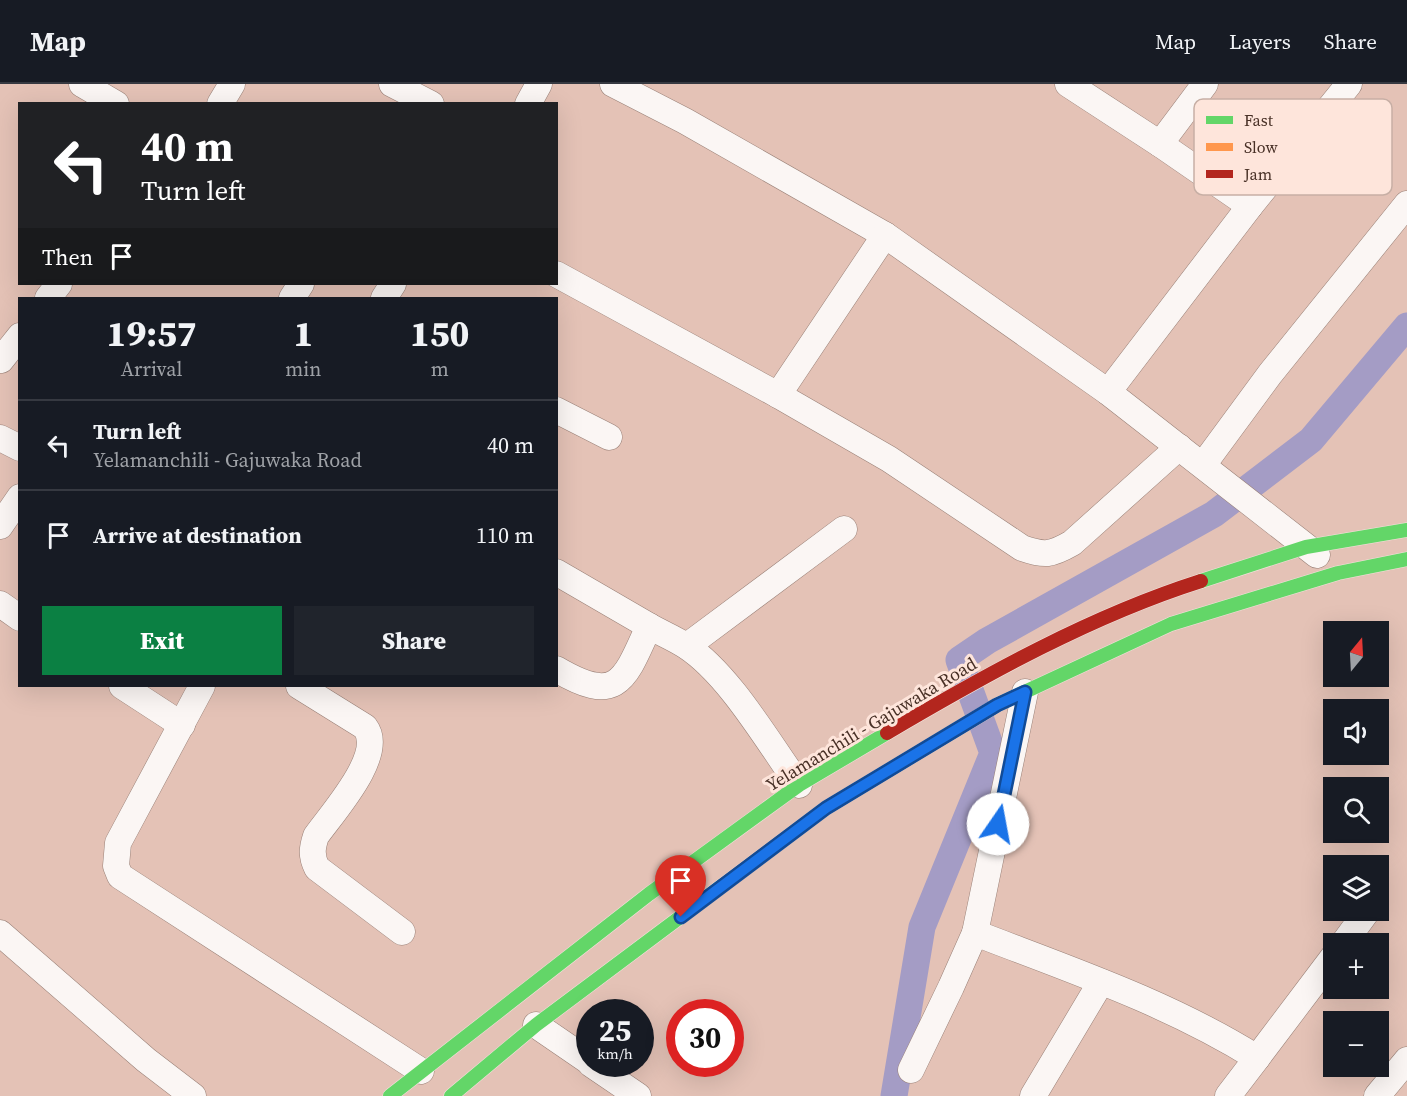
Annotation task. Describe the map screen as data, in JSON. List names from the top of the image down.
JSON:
{
  "streets": {
    "main road": ["Yelamanchili - Gajuwaka Road"]
  },
  "legend": ["Fast", "Slow", "Jam"],
  "north": "top",
  "page": {
    "header": "Map",
    "nav": ["Map", "Layers", "Share"],
    "turn": ["40 m", "Turn left"],
    "then": "Then",
    "eta": [
      "19:57",
      "Arrival",
      "1",
      "min",
      "150",
      "m"
    ],
    "list": [
      {
        "name": "Turn left",
        "note": "Yelamanchili - Gajuwaka Road",
        "value": "40 m"
      },
      {
        "name": "Arrive at destination",
        "value": "110 m"
      }
    ],
    "buttons": ["Exit", "Share"],
    "map_buttons": ["+", "−"],
    "speed": "25 km/h",
    "limit": "30"
  }
}
